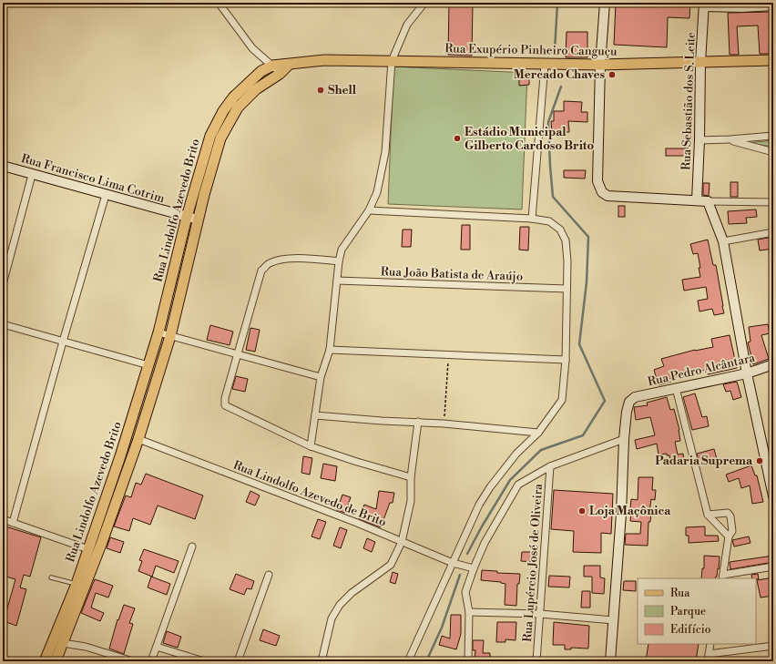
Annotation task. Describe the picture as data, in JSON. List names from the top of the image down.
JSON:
{
  "streets": {
    "main road": ["Rua Exupério Pinheiro Canguçu", "Rua Lindolfo Azevedo Brito"],
    "street": [
      "Rua Sebastião dos S. Leite",
      "Rua Francisco Lima Cotrim",
      "Rua João Batista de Araújo",
      "Rua Pedro Alcântara",
      "Rua Lindolfo Azevedo de Brito",
      "Rua Lupércio José de Oliveira"
    ]
  },
  "crossings": [
    ["Rua Exupério Pinheiro Canguçu", "Rua Sebastião dos S. Leite"],
    ["Rua Exupério Pinheiro Canguçu", "Rua Lindolfo Azevedo Brito"],
    ["Rua Francisco Lima Cotrim", "Rua Lindolfo Azevedo Brito"],
    ["Rua Lindolfo Azevedo Brito", "Rua Lindolfo Azevedo de Brito"]
  ],
  "places": [
    "Mercado Chaves",
    "Shell",
    "Estádio Municipal Gilberto Cardoso Brito",
    "Padaria Suprema",
    "Loja Maçônica"
  ],
  "legend": ["Rua", "Parque", "Edifício"]
}
